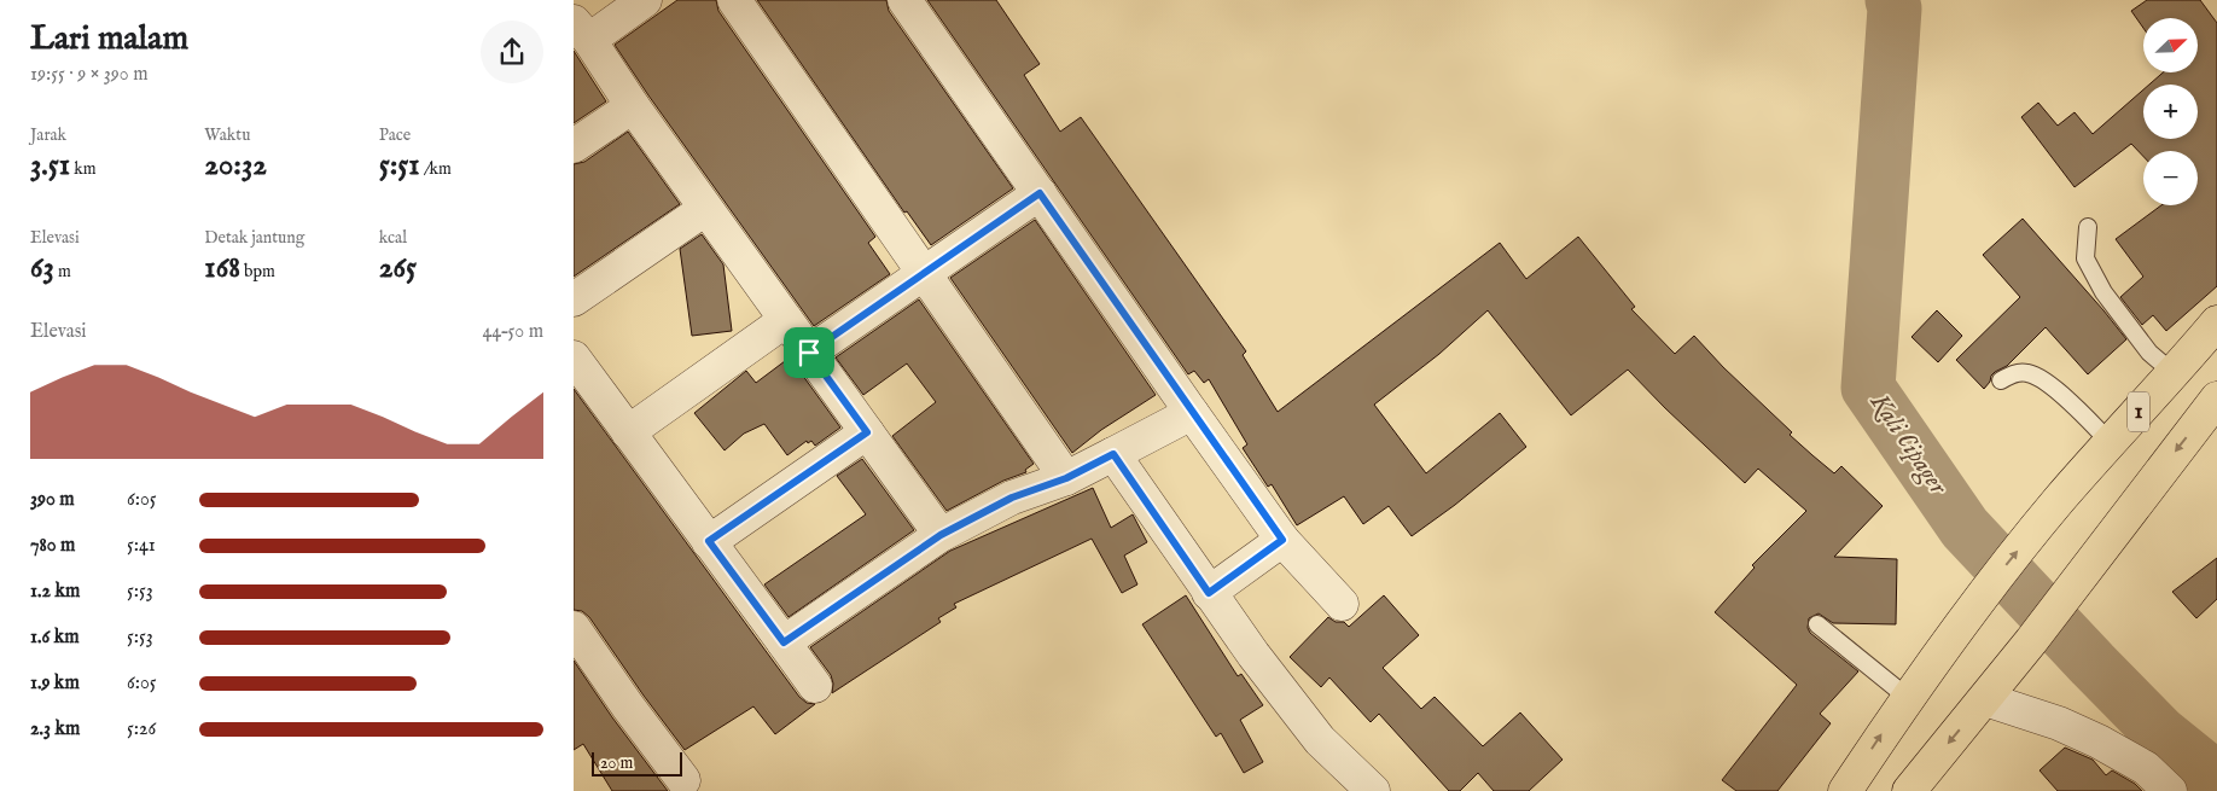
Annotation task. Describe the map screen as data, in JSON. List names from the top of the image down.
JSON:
{
  "streets": {
    "highway": ["1"]
  },
  "water": ["Kali Cipager"],
  "scale_bar": "20 m",
  "north": "top right",
  "page": {
    "heading": ["Lari malam", "19:55 · 9 × 390 m"],
    "map_buttons": ["+", "−"],
    "stats": [
      ["Jarak", "3.51 km"],
      ["Waktu", "20:32"],
      ["Pace", "5:51 /km"],
      ["Elevasi", "63 m"],
      ["Detak jantung", "168 bpm"],
      ["kcal", "265"]
    ],
    "chart": ["Elevasi", "44–50 m"],
    "list": [
      {
        "name": "390 m",
        "note": "6:05"
      },
      {
        "name": "780 m",
        "note": "5:41"
      },
      {
        "name": "1.2 km",
        "note": "5:53"
      },
      {
        "name": "1.6 km",
        "note": "5:53"
      },
      {
        "name": "1.9 km",
        "note": "6:05"
      },
      {
        "name": "2.3 km",
        "note": "5:26"
      }
    ],
    "scale": "20 m"
  }
}
